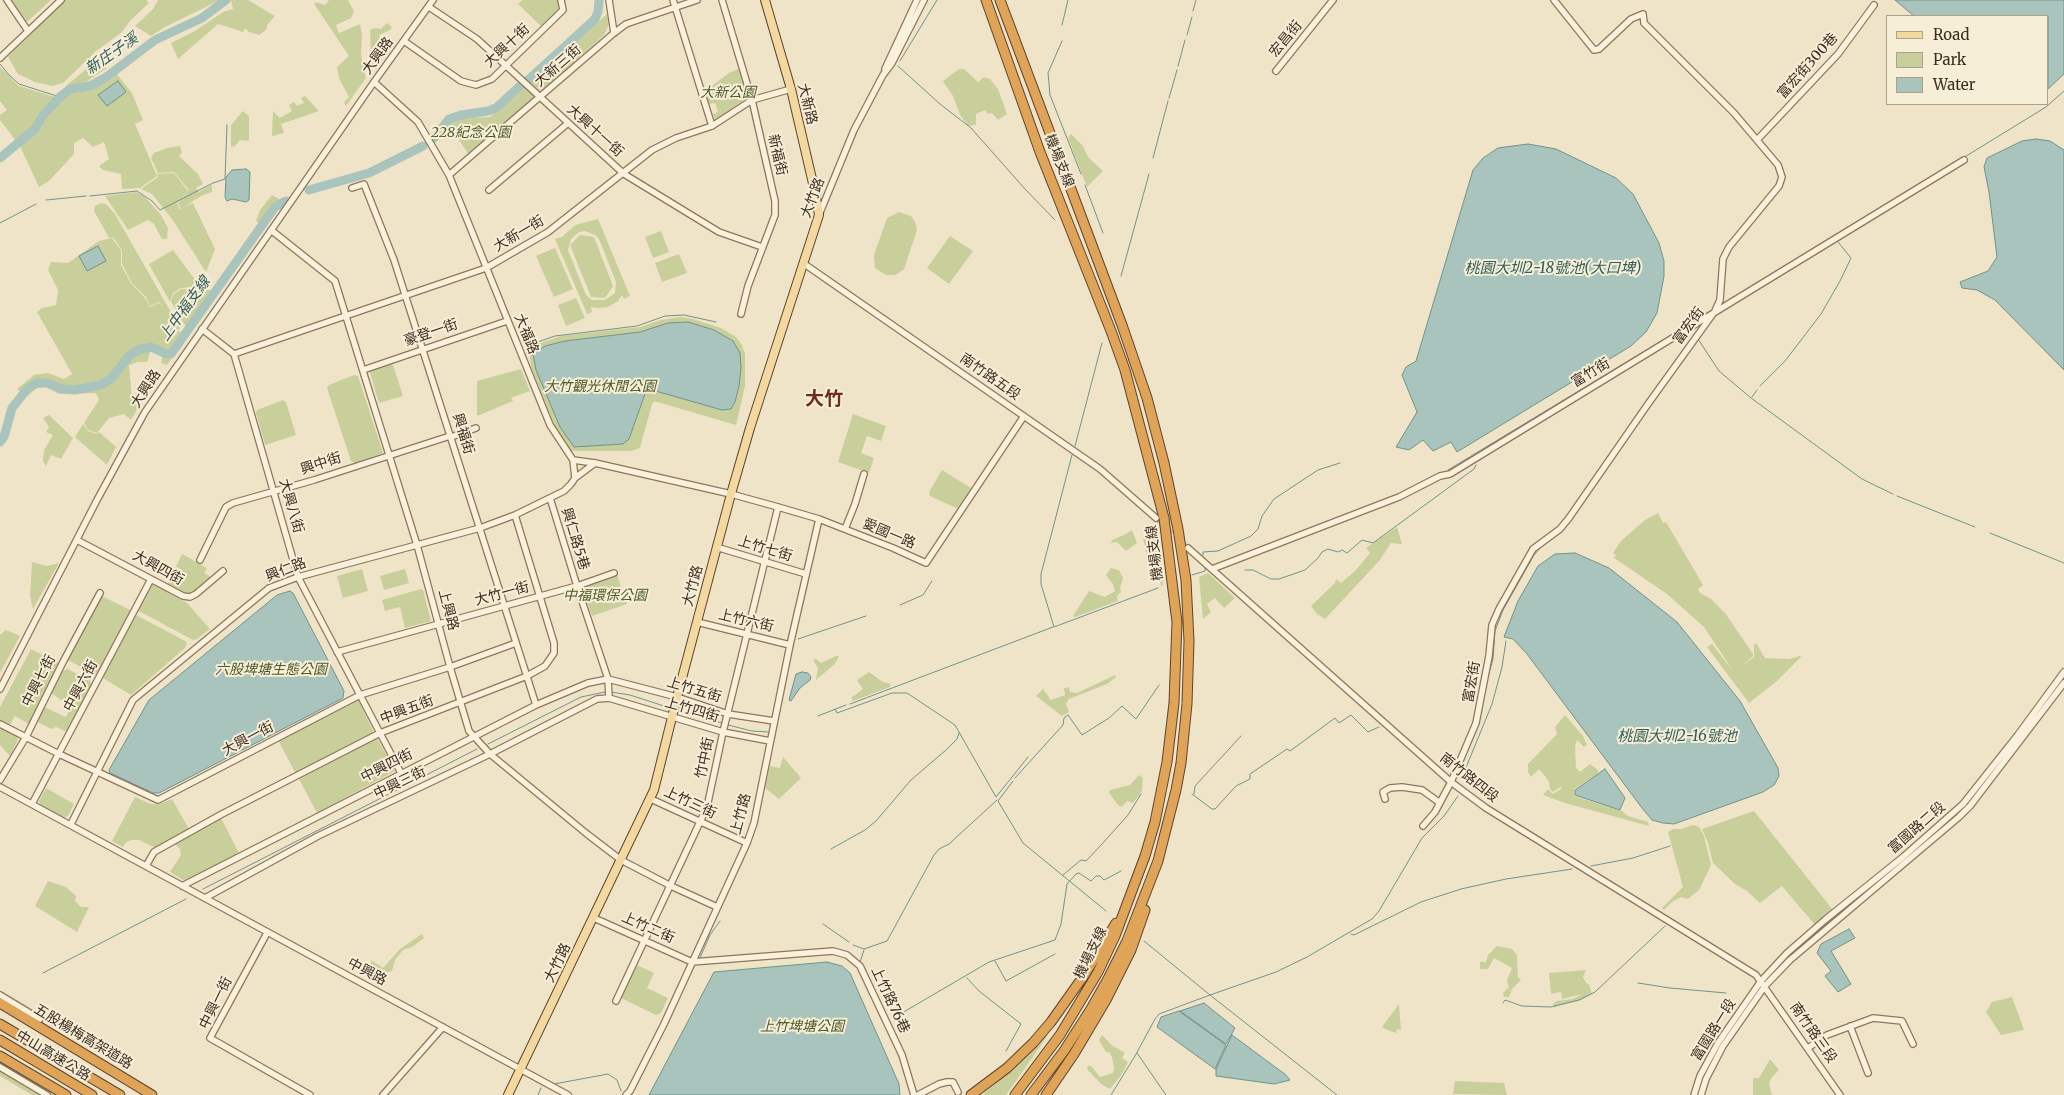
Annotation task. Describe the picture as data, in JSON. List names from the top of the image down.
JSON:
{
  "streets": {
    "highway": ["機場支線", "五股楊梅高架道路", "中山高速公路"],
    "main road": ["大新路", "大竹路"],
    "street": [
      "宏昌街",
      "大興十街",
      "大興路",
      "大新三街",
      "富宏街300巷",
      "大興十一街",
      "新福街",
      "大新一街",
      "富宏街",
      "豪登一街",
      "大福路",
      "富竹街",
      "南竹路五段",
      "興福街",
      "興中街",
      "大興八街",
      "愛國一路",
      "興仁路5巷",
      "上竹七街",
      "大興四街",
      "興仁路",
      "大竹一街",
      "上興路",
      "上竹六街",
      "中興七街",
      "中興六街",
      "上竹五街",
      "中興五街",
      "上竹四街",
      "大興一街",
      "竹中街",
      "中興四街",
      "南竹路四段",
      "中興三街",
      "上竹三街",
      "上竹路",
      "富國路二段",
      "上竹二街",
      "中興路",
      "上竹路76巷",
      "中興一街",
      "富國路一段",
      "南竹路三段"
    ]
  },
  "crossings": [
    ["大興十街", "大興路"],
    ["大興十街", "大興十一街"],
    ["大興路", "大興十一街"],
    ["大興路", "大福路"],
    ["大興路", "大興四街"],
    ["大興路", "上興路"],
    ["大新三街", "大興十一街"],
    ["大新三街", "大福路"],
    ["富宏街300巷", "富宏街"],
    ["大新路", "大竹路"],
    ["大新路", "大新一街"],
    ["大興十一街", "新福街"],
    ["大興十一街", "大新一街"],
    ["新福街", "大新一街"],
    ["大竹路", "南竹路五段"],
    ["大竹路", "愛國一路"],
    ["大竹路", "上竹七街"],
    ["大竹路", "上興路"],
    ["大竹路", "上竹六街"],
    ["大竹路", "上竹五街"],
    ["大竹路", "上竹四街"],
    ["大竹路", "上竹三街"],
    ["大竹路", "上竹二街"],
    ["大竹路", "中興路"],
    ["大新一街", "大福路"],
    ["大新一街", "興福街"],
    ["大新一街", "大興八街"],
    ["大新一街", "上興路"],
    ["富宏街", "富竹街"],
    ["富宏街", "南竹路四段"],
    ["豪登一街", "大福路"],
    ["豪登一街", "興福街"],
    ["豪登一街", "上興路"],
    ["富竹街", "南竹路四段"],
    ["南竹路五段", "愛國一路"],
    ["興福街", "興中街"],
    ["興福街", "興仁路"],
    ["興福街", "大竹一街"],
    ["興福街", "中興五街"],
    ["興福街", "大興一街"],
    ["興福街", "中興四街"],
    ["興中街", "大興八街"],
    ["興中街", "上興路"],
    ["大興八街", "興仁路"],
    ["大興八街", "大竹一街"],
    ["大興八街", "中興五街"],
    ["大興八街", "大興一街"],
    ["大興八街", "中興四街"],
    ["愛國一路", "竹中街"],
    ["愛國一路", "上竹路"],
    ["興仁路5巷", "興仁路"],
    ["興仁路5巷", "大竹一街"],
    ["興仁路5巷", "上竹五街"],
    ["興仁路5巷", "上竹四街"],
    ["興仁路5巷", "中興四街"],
    ["興仁路5巷", "中興三街"],
    ["上竹七街", "竹中街"],
    ["上竹七街", "上竹路"],
    ["大興四街", "中興六街"],
    ["興仁路", "上興路"],
    ["興仁路", "中興五街"],
    ["興仁路", "大興一街"],
    ["大竹一街", "上興路"],
    ["大竹一街", "中興五街"],
    ["上興路", "中興五街"],
    ["上興路", "大興一街"],
    ["上興路", "竹中街"],
    ["上興路", "中興四街"],
    ["上興路", "中興三街"],
    ["上興路", "上竹路"],
    ["上竹六街", "竹中街"],
    ["上竹六街", "上竹路"],
    ["中興七街", "大興一街"],
    ["中興六街", "大興一街"],
    ["上竹五街", "竹中街"],
    ["上竹五街", "中興四街"],
    ["上竹五街", "上竹路"],
    ["上竹四街", "竹中街"],
    ["上竹四街", "中興三街"],
    ["上竹四街", "上竹路"],
    ["竹中街", "上竹三街"],
    ["竹中街", "上竹二街"],
    ["中興四街", "中興路"],
    ["南竹路四段", "富國路二段"],
    ["南竹路四段", "富國路一段"],
    ["南竹路四段", "南竹路三段"],
    ["中興三街", "中興路"],
    ["上竹三街", "上竹路"],
    ["上竹路", "上竹二街"],
    ["上竹路", "上竹路76巷"],
    ["富國路二段", "富國路一段"],
    ["富國路二段", "南竹路三段"],
    ["上竹二街", "上竹路76巷"],
    ["中興路", "中興一街"],
    ["富國路一段", "南竹路三段"]
  ],
  "districts": ["大竹"],
  "water": [
    "新庄子溪",
    "桃園大圳2-18號池(大口埤)",
    "上中福支線",
    "桃園大圳2-16號池"
  ],
  "parks": [
    "大新公園",
    "228紀念公園",
    "大竹觀光休閒公園",
    "中福環保公園",
    "六股埤塘生態公園",
    "上竹埤塘公園"
  ],
  "legend": ["Road", "Park", "Water"]
}
